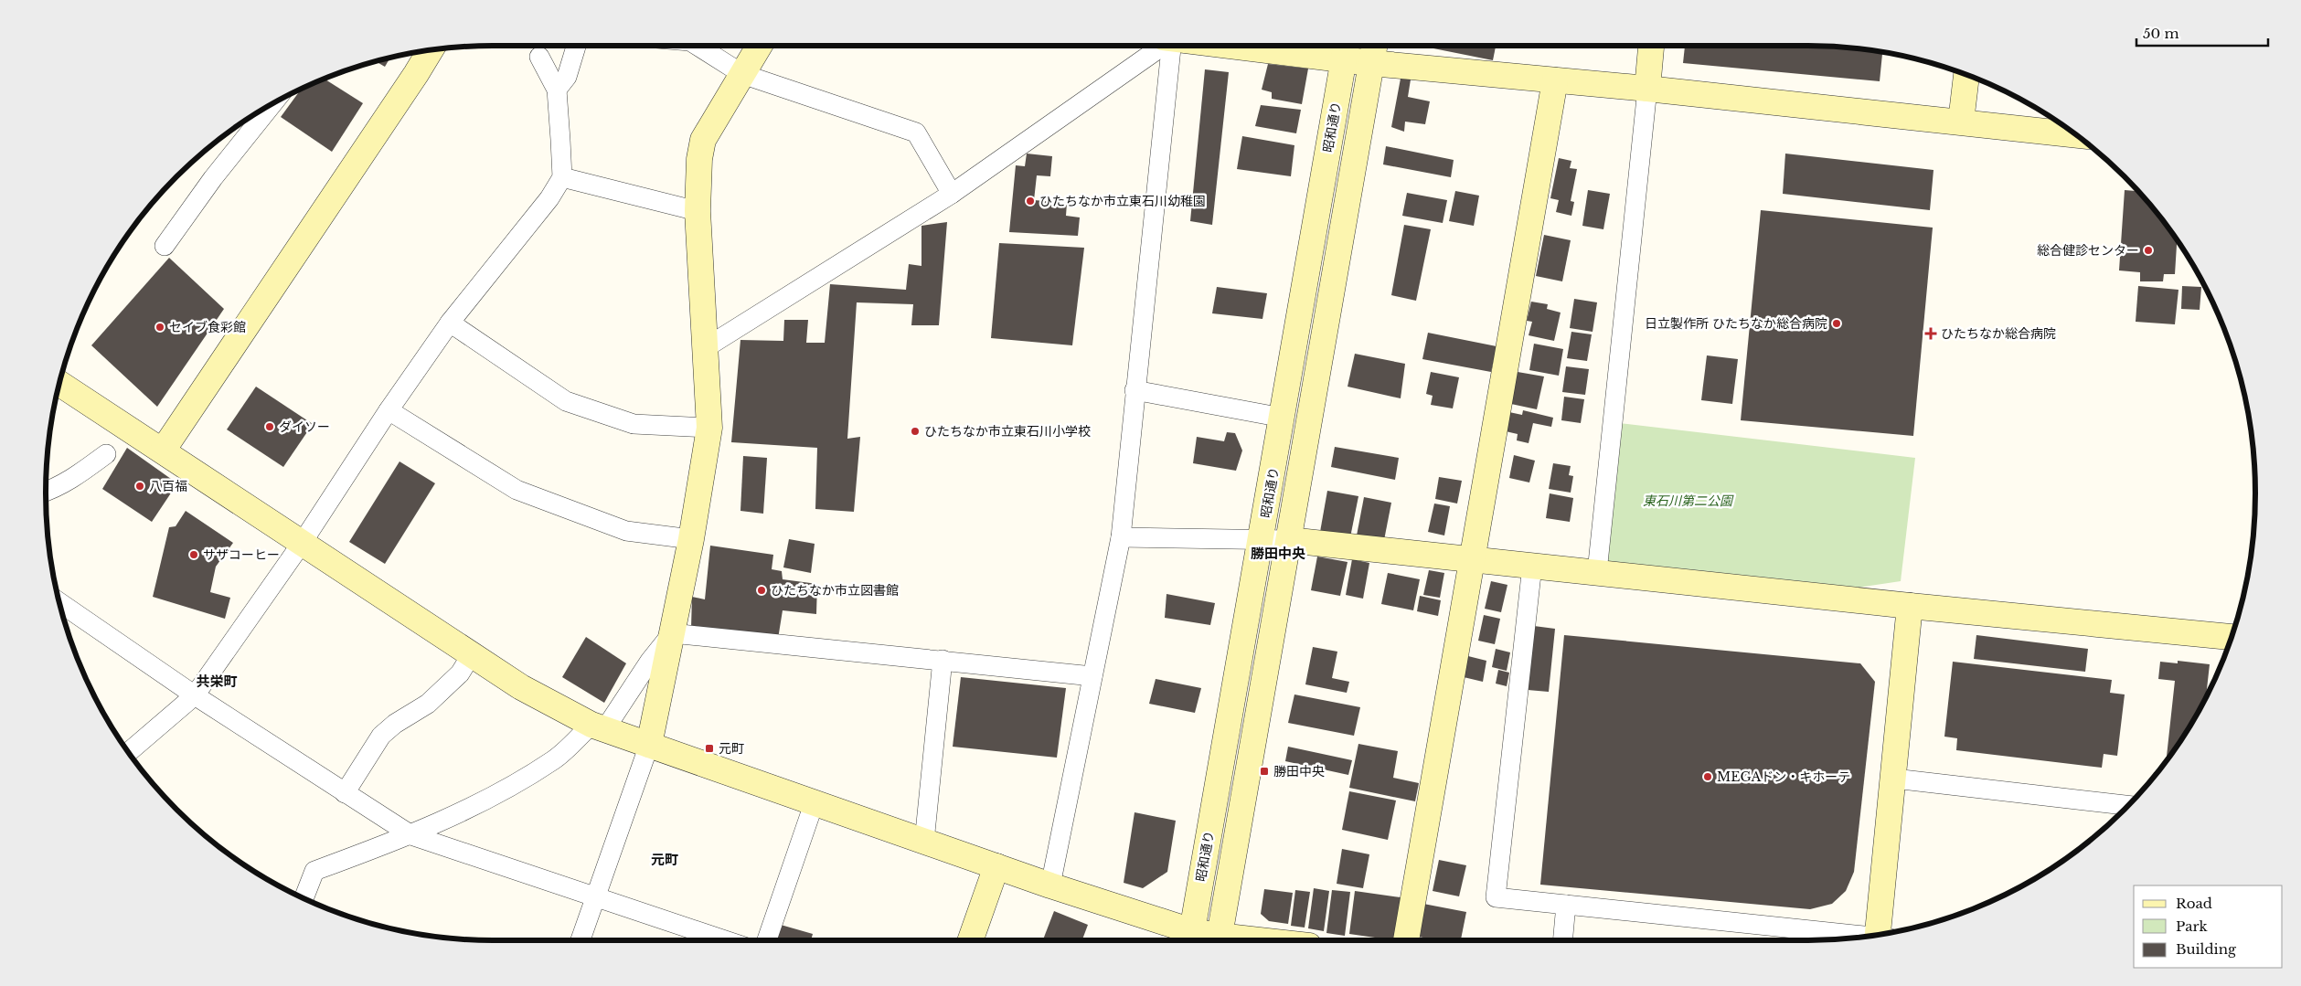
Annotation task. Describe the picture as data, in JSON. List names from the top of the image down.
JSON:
{
  "streets": {
    "street": ["昭和通り"]
  },
  "districts": ["勝田中央", "共栄町", "元町"],
  "parks": ["東石川第二公園"],
  "places": {
    "other": [
      "ひたちなか市立東石川幼稚園",
      "総合健診センター",
      "日立製作所 ひたちなか総合病院",
      "セイブ食彩館",
      "ダイソー",
      "ひたちなか市立東石川小学校",
      "八百福",
      "サザコーヒー",
      "ひたちなか市立図書館",
      "MEGAドン・キホーテ"
    ],
    "health": ["ひたちなか総合病院"],
    "transit": ["元町", "勝田中央"]
  },
  "legend": ["Road", "Park", "Building"],
  "scale_bar": "50 m"
}
